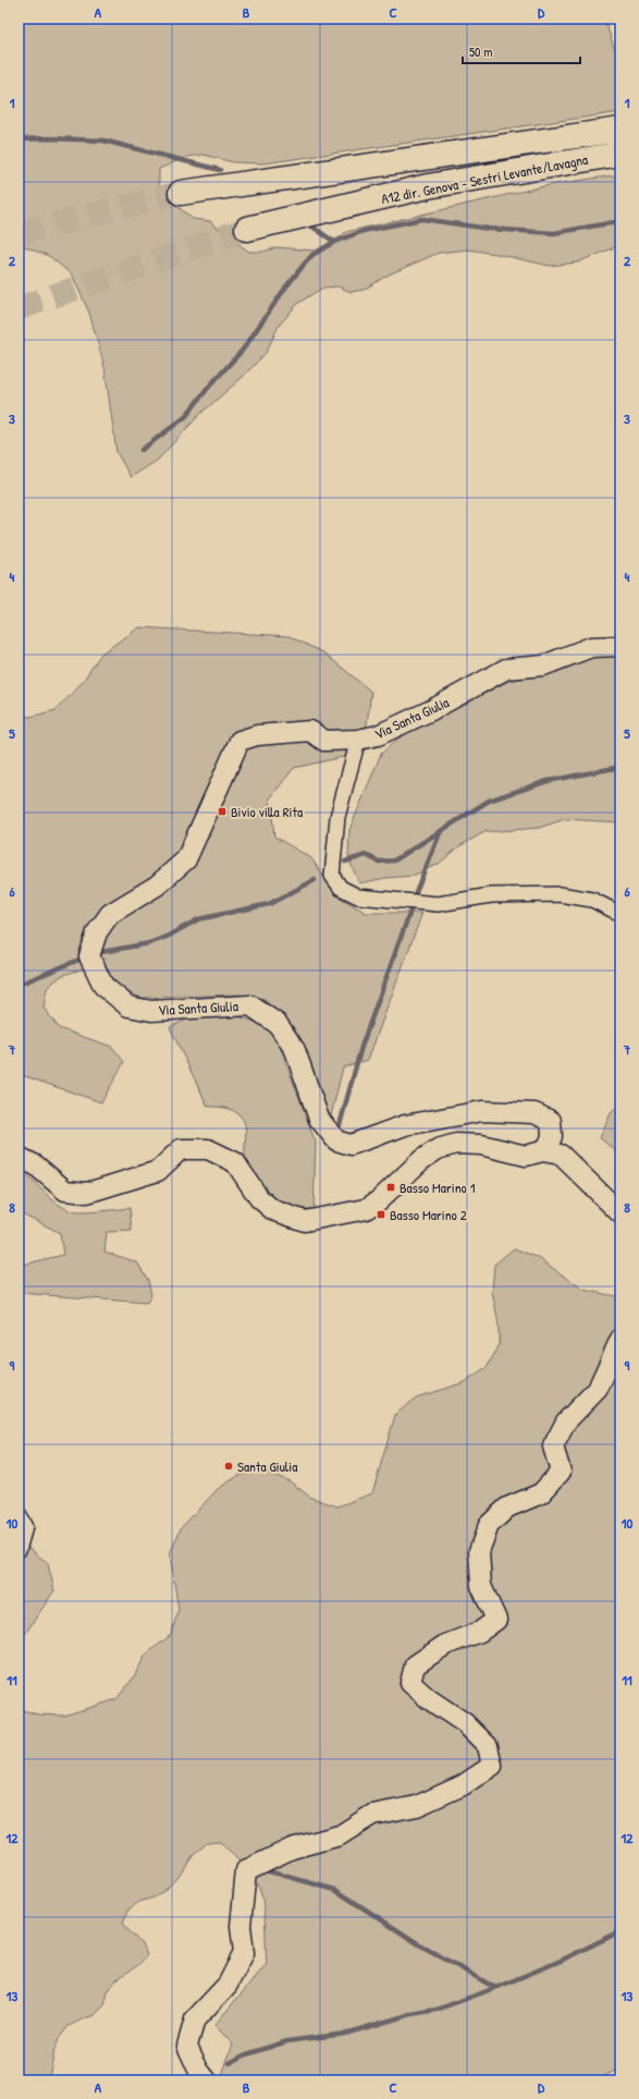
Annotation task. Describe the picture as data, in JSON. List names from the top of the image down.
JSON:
{
  "streets": {
    "highway": ["A12 dir. Genova - Sestri Levante/Lavagna"],
    "street": ["Via Santa Giulia"]
  },
  "places": {
    "transit": ["Bivio villa Rita", "Basso Marino 1", "Basso Marino 2"],
    "other": ["Santa Giulia"]
  },
  "scale_bar": "50 m",
  "grid": {
    "columns": [
      "A",
      "B",
      "C",
      "D"
    ],
    "rows": [
      "1",
      "2",
      "3",
      "4",
      "5",
      "6",
      "7",
      "8",
      "9",
      "10",
      "11",
      "12",
      "13"
    ]
  }
}
